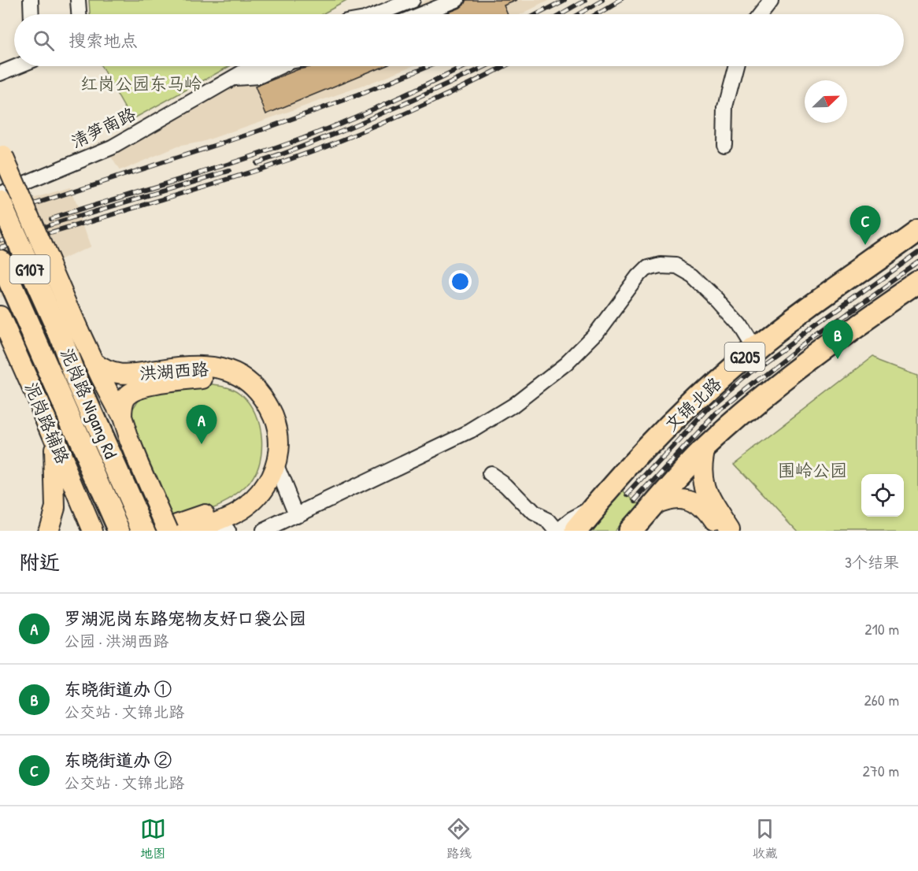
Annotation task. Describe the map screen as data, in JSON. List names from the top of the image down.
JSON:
{
  "streets": {
    "highway": [
      "G107",
      "G205",
      "泥岗路 Nigang Rd",
      "文锦北路"
    ],
    "main road": ["洪湖西路", "泥岗路辅路"],
    "street": ["清笋南路"]
  },
  "crossings": [
    ["G107", "泥岗路 Nigang Rd"]
  ],
  "parks": ["红岗公园东马岭", "围岭公园"],
  "north": "top right",
  "page": {
    "search": "搜索地点",
    "pins": ["C", "B", "A"],
    "heading": ["附近", "3个结果"],
    "list": [
      {
        "mark": "A",
        "name": "罗湖泥岗东路宠物友好口袋公园",
        "note": "公园 · 洪湖西路",
        "value": "210 m"
      },
      {
        "mark": "B",
        "name": "东晓街道办 ①",
        "note": "公交站 · 文锦北路",
        "value": "260 m"
      },
      {
        "mark": "C",
        "name": "东晓街道办 ②",
        "note": "公交站 · 文锦北路",
        "value": "270 m"
      }
    ],
    "nav": ["地图", "路线", "收藏"]
  }
}
